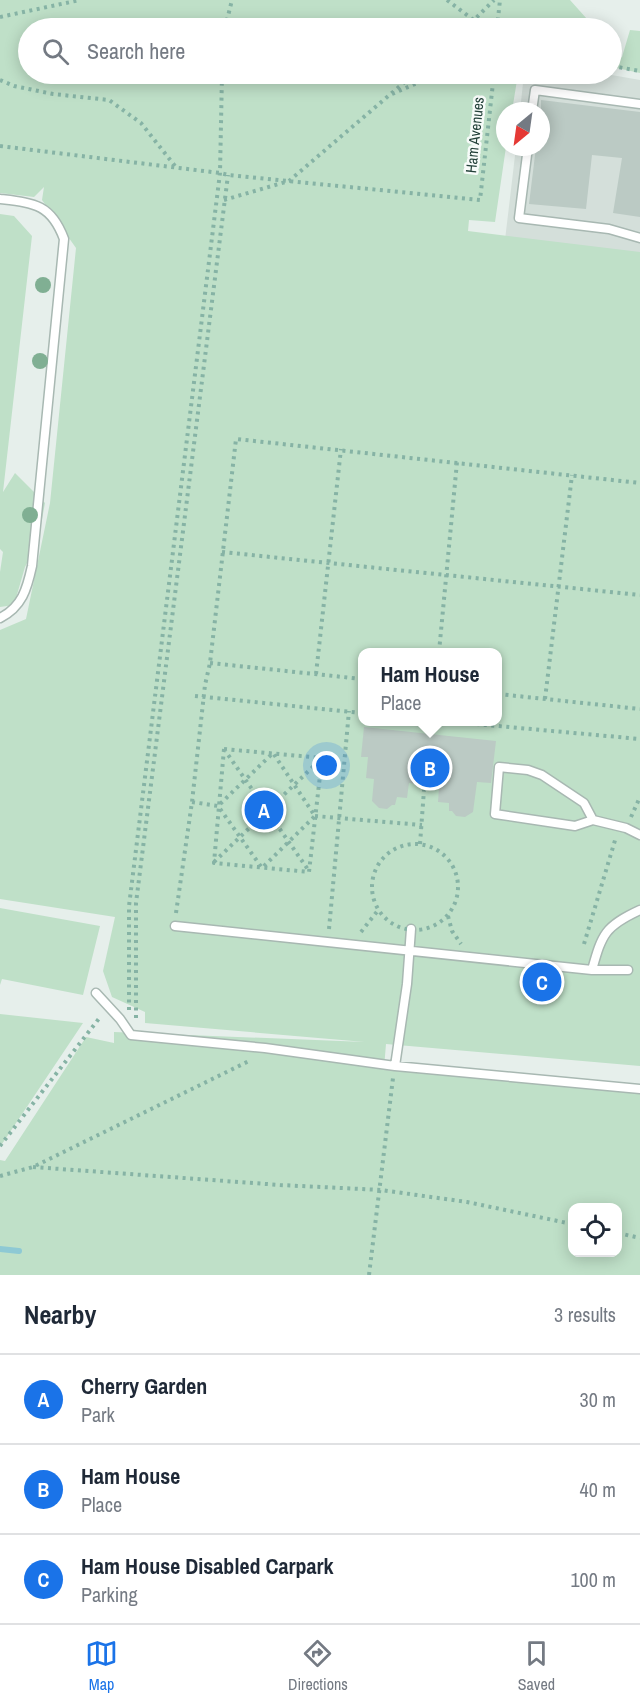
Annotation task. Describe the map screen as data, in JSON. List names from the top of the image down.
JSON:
{
  "streets": {
    "path": ["Ham Avenues"]
  },
  "north": "bottom left",
  "page": {
    "search": "Search here",
    "popup": ["Ham House", "Place"],
    "pins": ["B", "A", "C"],
    "heading": ["Nearby", "3 results"],
    "list": [
      {
        "mark": "A",
        "name": "Cherry Garden",
        "note": "Park",
        "value": "30 m"
      },
      {
        "mark": "B",
        "name": "Ham House",
        "note": "Place",
        "value": "40 m"
      },
      {
        "mark": "C",
        "name": "Ham House Disabled Carpark",
        "note": "Parking",
        "value": "100 m"
      }
    ],
    "nav": ["Map", "Directions", "Saved"]
  }
}
